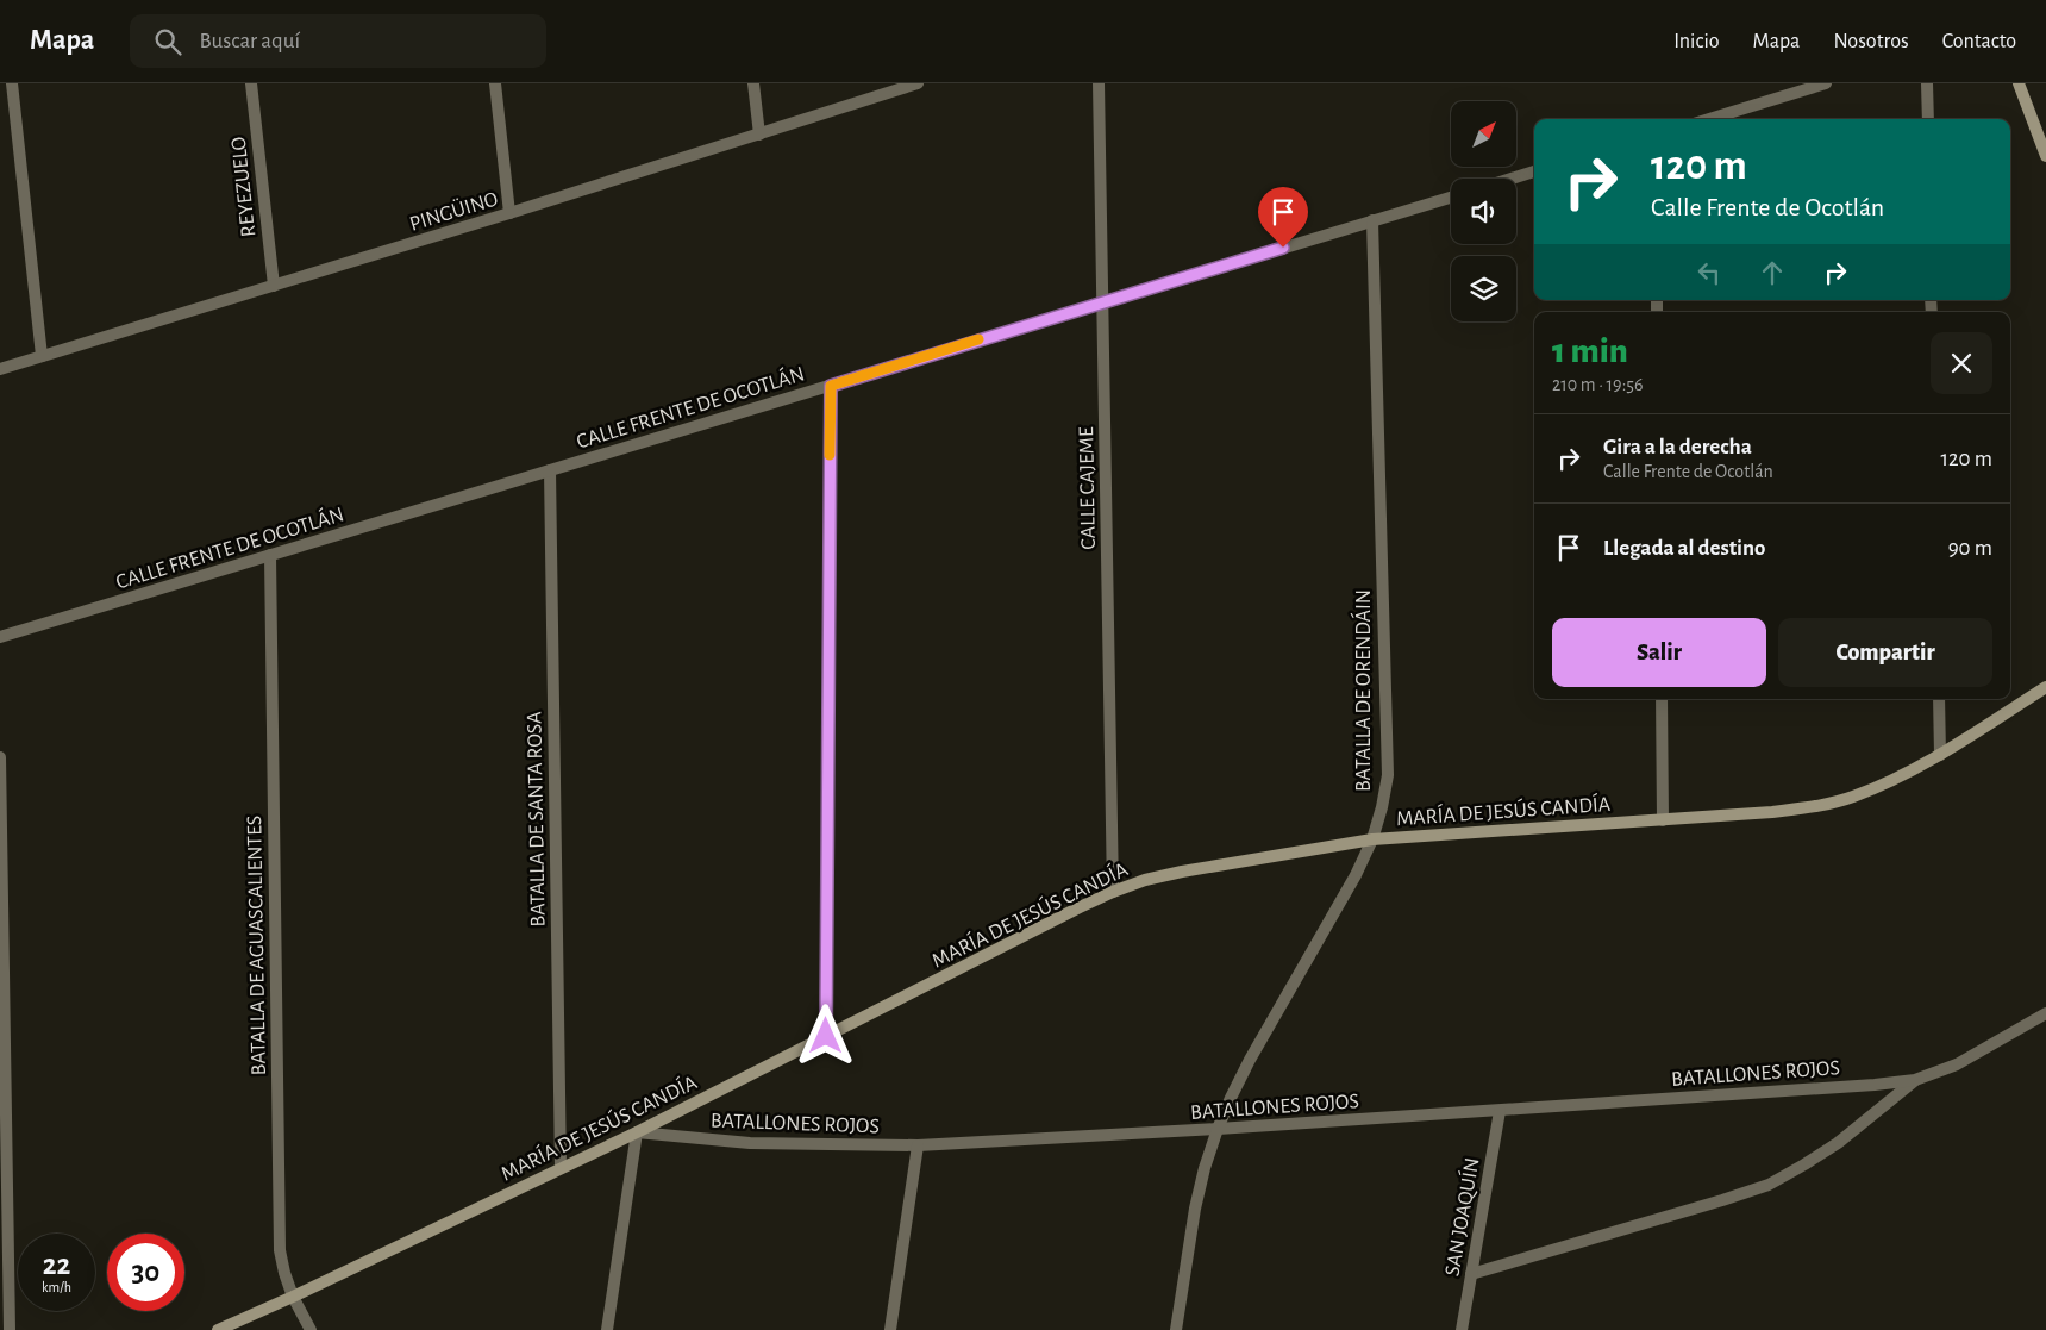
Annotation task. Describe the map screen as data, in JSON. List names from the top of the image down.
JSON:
{
  "streets": {
    "street": [
      "REYEZUELO",
      "PINGÜINO",
      "CALLE FRENTE DE OCOTLÁN",
      "CALLE CAJEME",
      "BATALLA DE ORENDÁIN",
      "MARÍA DE JESÚS CANDÍA",
      "BATALLA DE SANTA ROSA",
      "BATALLA DE AGUASCALIENTES",
      "BATALLONES ROJOS",
      "SAN JOAQUÍN"
    ]
  },
  "crossings": [
    ["REYEZUELO", "PINGÜINO"],
    ["CALLE FRENTE DE OCOTLÁN", "CALLE CAJEME"],
    ["CALLE FRENTE DE OCOTLÁN", "BATALLA DE ORENDÁIN"],
    ["CALLE FRENTE DE OCOTLÁN", "BATALLA DE SANTA ROSA"],
    ["CALLE FRENTE DE OCOTLÁN", "BATALLA DE AGUASCALIENTES"],
    ["CALLE CAJEME", "MARÍA DE JESÚS CANDÍA"],
    ["BATALLA DE ORENDÁIN", "MARÍA DE JESÚS CANDÍA"],
    ["BATALLA DE ORENDÁIN", "BATALLONES ROJOS"],
    ["MARÍA DE JESÚS CANDÍA", "BATALLA DE SANTA ROSA"],
    ["MARÍA DE JESÚS CANDÍA", "BATALLA DE AGUASCALIENTES"],
    ["MARÍA DE JESÚS CANDÍA", "BATALLONES ROJOS"],
    ["BATALLONES ROJOS", "SAN JOAQUÍN"]
  ],
  "north": "top right",
  "page": {
    "header": "Mapa",
    "search": "Buscar aquí",
    "nav": [
      "Inicio",
      "Mapa",
      "Nosotros",
      "Contacto"
    ],
    "turn": ["120 m", "Calle Frente de Ocotlán"],
    "heading": ["1 min", "210 m · 19:56"],
    "list": [
      {
        "name": "Gira a la derecha",
        "note": "Calle Frente de Ocotlán",
        "value": "120 m"
      },
      {
        "name": "Llegada al destino",
        "value": "90 m"
      }
    ],
    "buttons": ["Salir", "Compartir"],
    "speed": "22 km/h",
    "limit": "30"
  }
}
